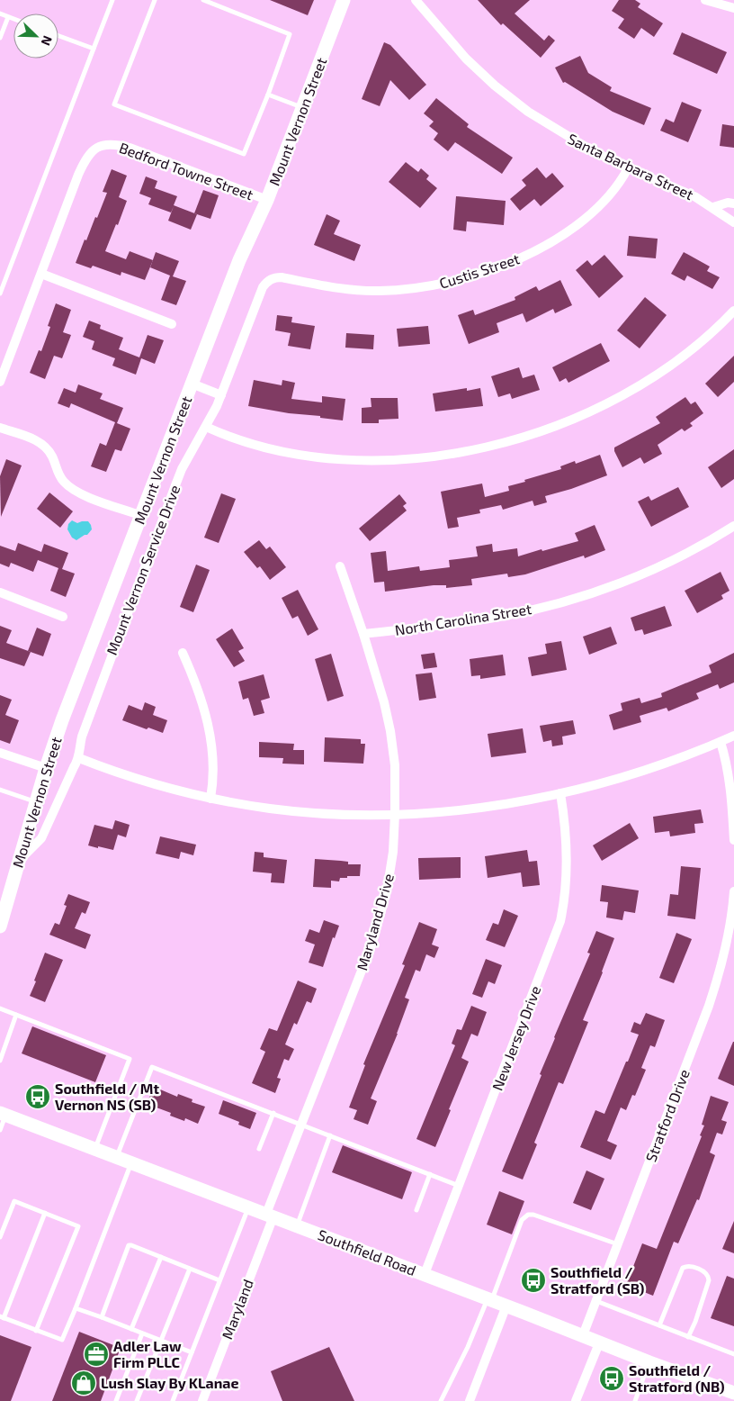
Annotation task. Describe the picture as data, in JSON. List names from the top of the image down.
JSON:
{
  "streets": {
    "street": [
      "Mount Vernon Street",
      "Santa Barbara Street",
      "Bedford Towne Street",
      "Custis Street",
      "Mount Vernon Service Drive",
      "North Carolina Street",
      "Maryland Drive",
      "New Jersey Drive",
      "Stratford Drive",
      "Southfield Road",
      "Maryland"
    ]
  },
  "crossings": [
    ["Mount Vernon Street", "Bedford Towne Street"],
    ["Mount Vernon Street", "Mount Vernon Service Drive"],
    ["Santa Barbara Street", "Custis Street"],
    ["Custis Street", "Mount Vernon Service Drive"],
    ["North Carolina Street", "Maryland Drive"],
    ["Maryland Drive", "Southfield Road"],
    ["Maryland Drive", "Maryland"],
    ["New Jersey Drive", "Southfield Road"],
    ["Stratford Drive", "Southfield Road"],
    ["Southfield Road", "Maryland"]
  ],
  "places": {
    "bus stop": ["Southfield / Mt Vernon NS (SB)", "Southfield / Stratford (SB)", "Southfield / Stratford (NB)"],
    "office": ["Adler Law Firm PLLC"],
    "shop": ["Lush Slay By KLanae"]
  },
  "north": "bottom right"
}
